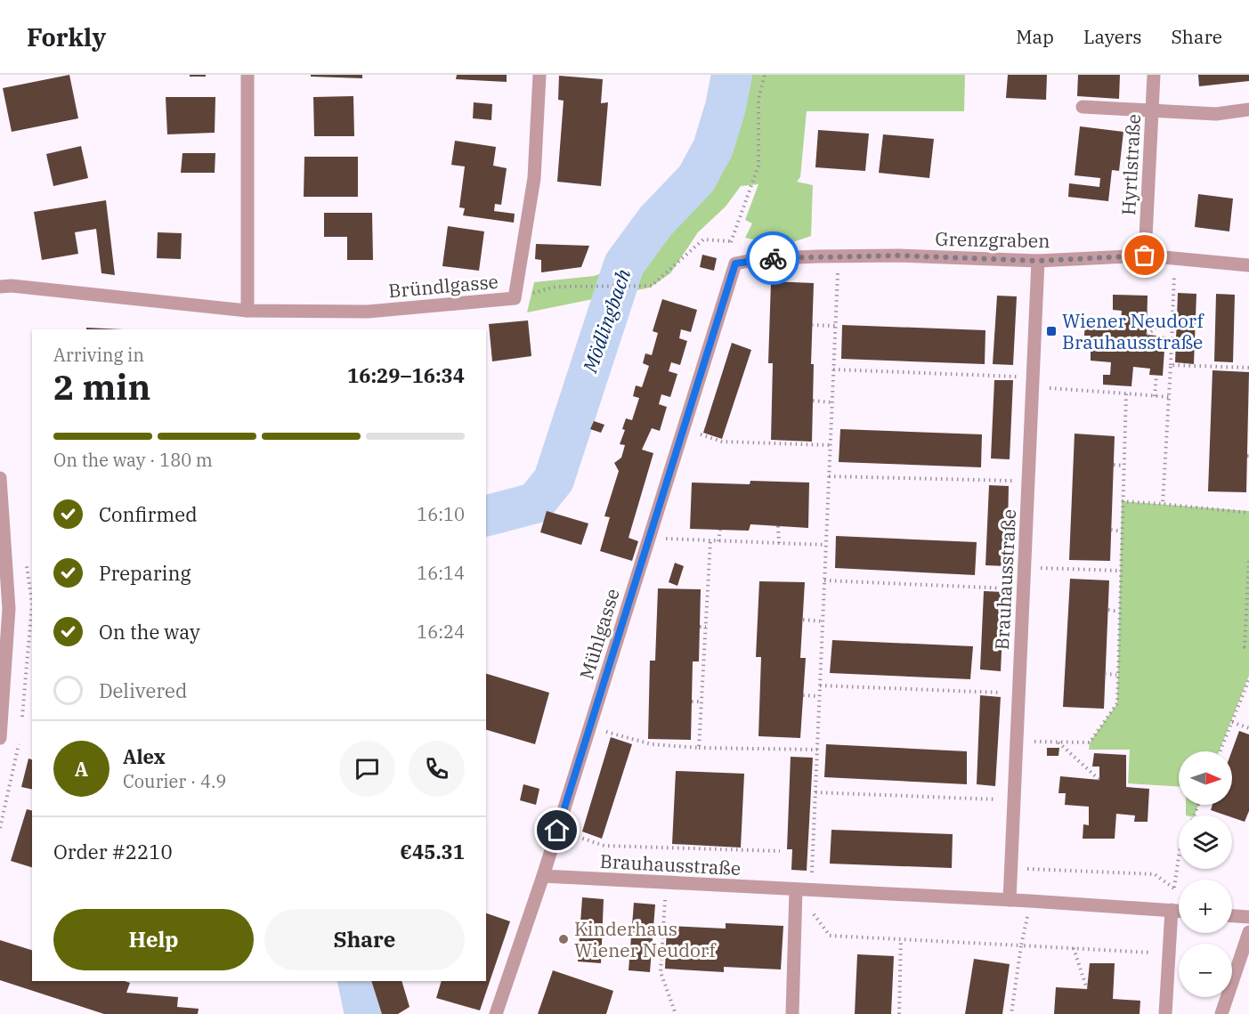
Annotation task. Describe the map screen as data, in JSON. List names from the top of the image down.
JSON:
{
  "streets": {
    "street": [
      "Hyrtlstraße",
      "Grenzgraben",
      "Bründlgasse",
      "Brauhausstraße",
      "Mühlgasse"
    ]
  },
  "crossings": [
    ["Hyrtlstraße", "Grenzgraben"],
    ["Grenzgraben", "Brauhausstraße"],
    ["Grenzgraben", "Mühlgasse"],
    ["Brauhausstraße", "Mühlgasse"]
  ],
  "water": ["Mödlingbach"],
  "places": {
    "transit": ["Wiener Neudorf Brauhausstraße"],
    "other": ["Kinderhaus Wiener Neudorf"]
  },
  "north": "right",
  "page": {
    "header": "Forkly",
    "nav": ["Map", "Layers", "Share"],
    "heading": ["2 min", "Arriving in", "16:29–16:34"],
    "panel": [
      "Alex",
      "Courier · 4.9",
      "Order #2210",
      "€45.31"
    ],
    "bar": "On the way · 180 m",
    "list": [
      ["Confirmed", "16:10"],
      ["Preparing", "16:14"],
      ["On the way", "16:24"],
      "Delivered"
    ],
    "round": "A",
    "map_buttons": ["+", "−"],
    "buttons": ["Help", "Share"]
  }
}
